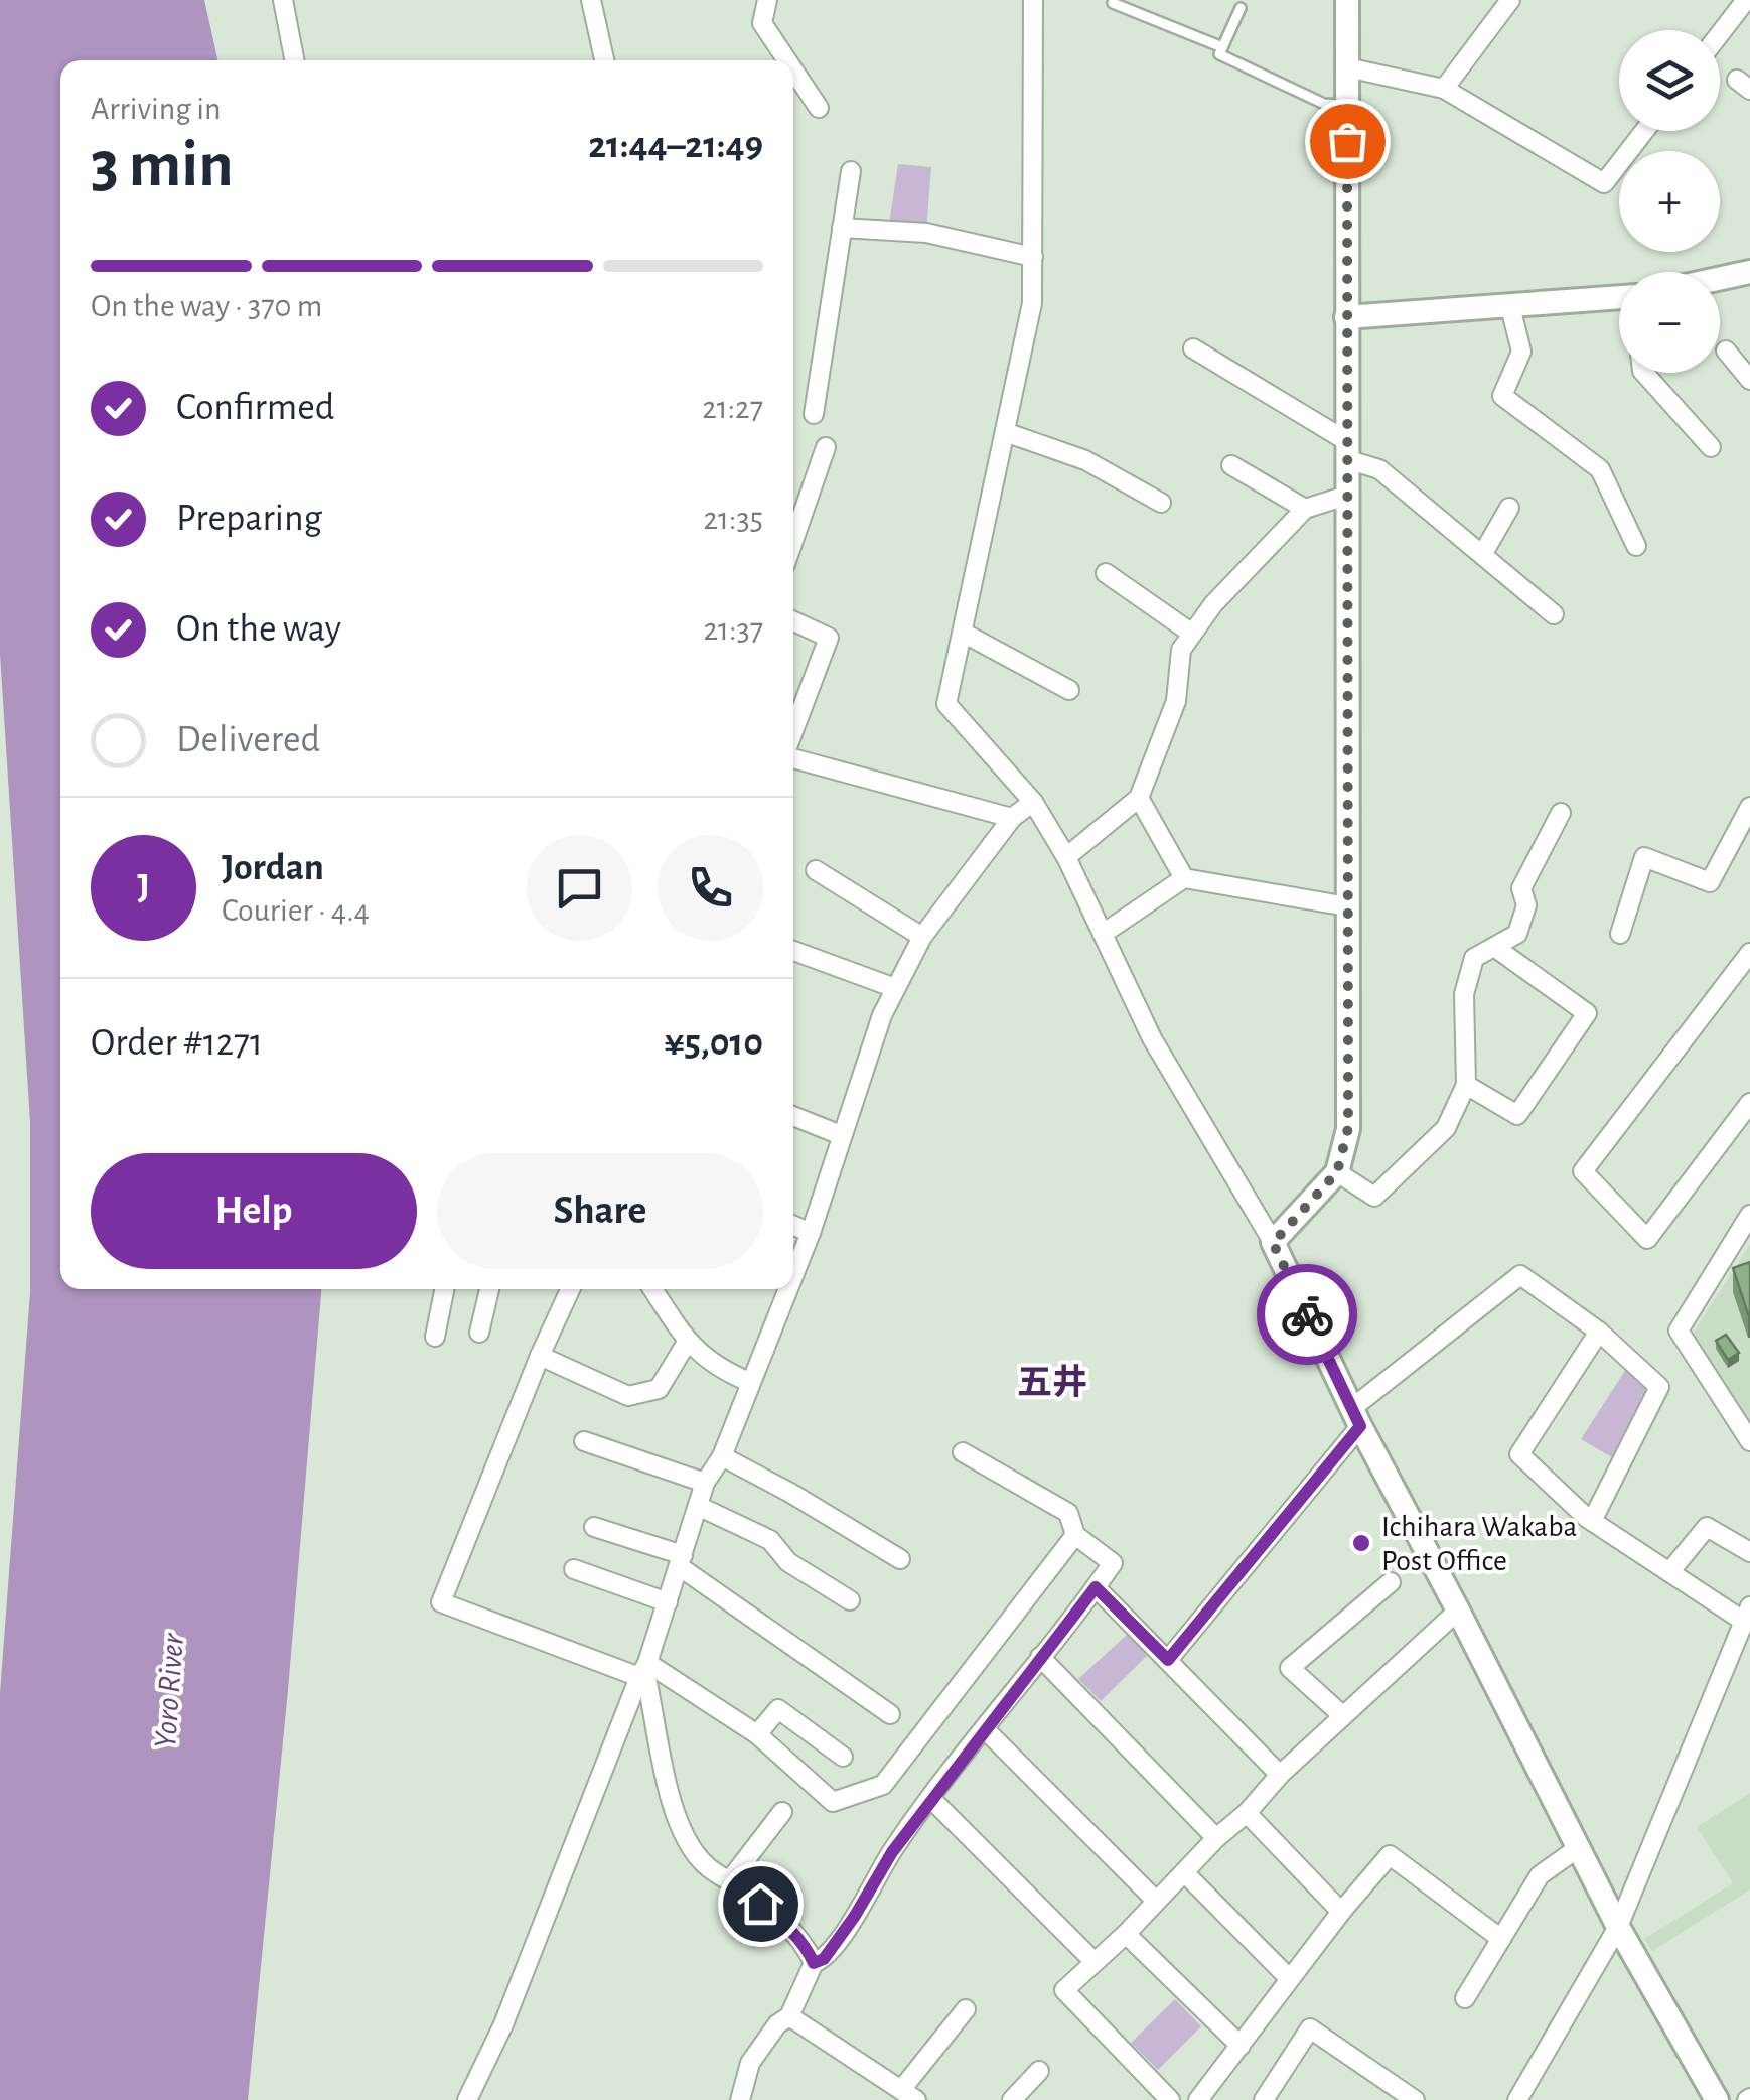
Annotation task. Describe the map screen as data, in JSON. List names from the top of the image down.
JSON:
{
  "districts": ["五井"],
  "water": ["Yoro River"],
  "places": ["Ichihara Wakaba Post Office"],
  "page": {
    "map_buttons": ["+", "−"],
    "heading": ["3 min", "Arriving in", "21:44–21:49"],
    "panel": [
      "Jordan",
      "Courier · 4.4",
      "Order #1271",
      "¥5,010"
    ],
    "bar": "On the way · 370 m",
    "list": [
      ["Confirmed", "21:27"],
      ["Preparing", "21:35"],
      ["On the way", "21:37"],
      "Delivered"
    ],
    "round": "J",
    "buttons": ["Help", "Share"]
  }
}
